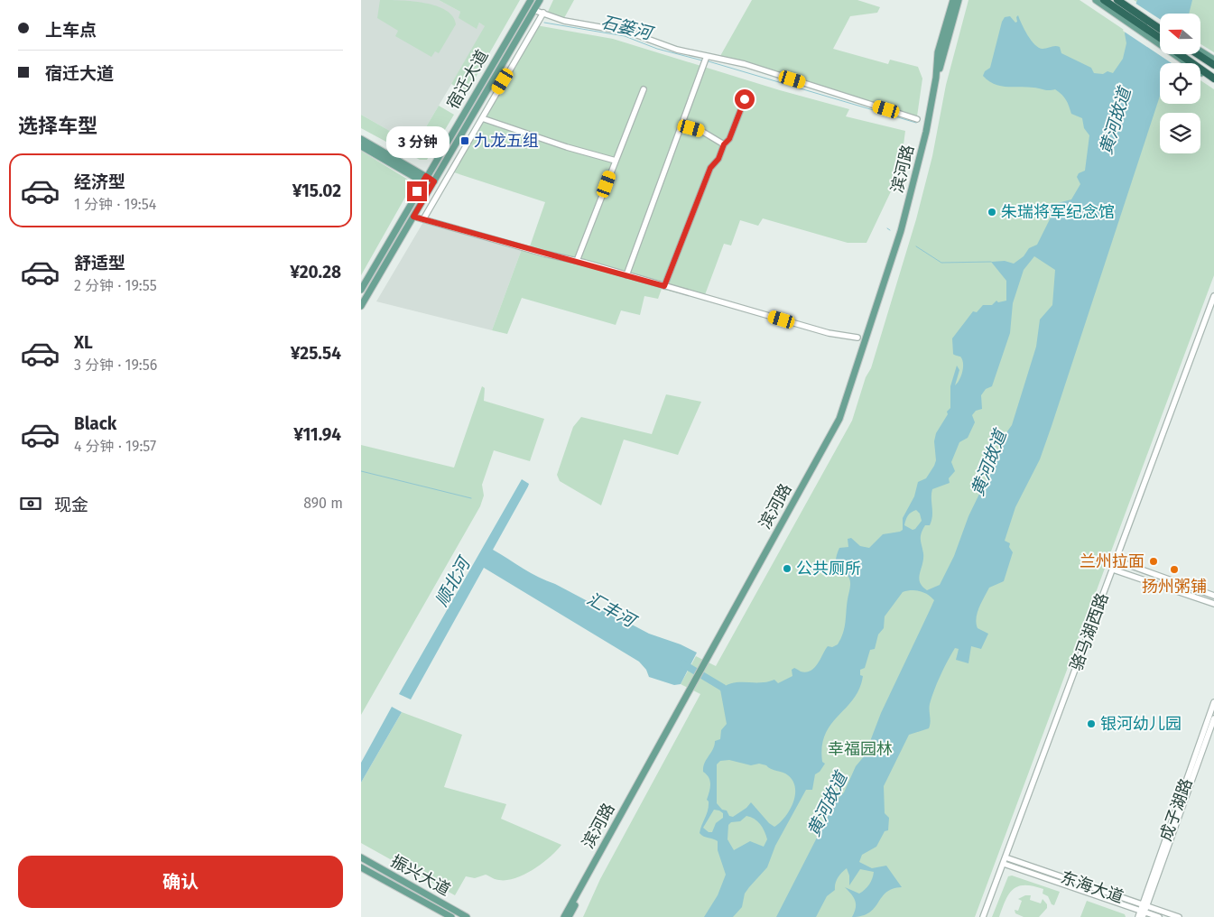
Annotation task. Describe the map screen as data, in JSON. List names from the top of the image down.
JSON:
{
  "streets": {
    "main road": ["宿迁大道", "滨河路", "振兴大道"],
    "street": ["骆马湖西路", "成子湖路", "东海大道"]
  },
  "crossings": [
    ["骆马湖西路", "东海大道"],
    ["成子湖路", "东海大道"]
  ],
  "water": [
    "石篓河",
    "黄河故道",
    "顺北河",
    "汇丰河"
  ],
  "parks": ["幸福园林"],
  "places": {
    "transit": ["九龙五组"],
    "other": [
      "朱瑞将军纪念馆",
      "兰州拉面",
      "公共厕所",
      "扬州粥铺",
      "银河幼儿园"
    ]
  },
  "north": "left",
  "page": {
    "banner": ["上车点", "宿迁大道"],
    "heading": "选择车型",
    "bubble": "3 分钟",
    "list": [
      {
        "name": "经济型",
        "note": "1 分钟 · 19:54",
        "value": "¥15.02"
      },
      {
        "name": "舒适型",
        "note": "2 分钟 · 19:55",
        "value": "¥20.28"
      },
      {
        "name": "XL",
        "note": "3 分钟 · 19:56",
        "value": "¥25.54"
      },
      {
        "name": "Black",
        "note": "4 分钟 · 19:57",
        "value": "¥11.94"
      }
    ],
    "pay": ["现金", "890 m"],
    "buttons": "确认"
  }
}
